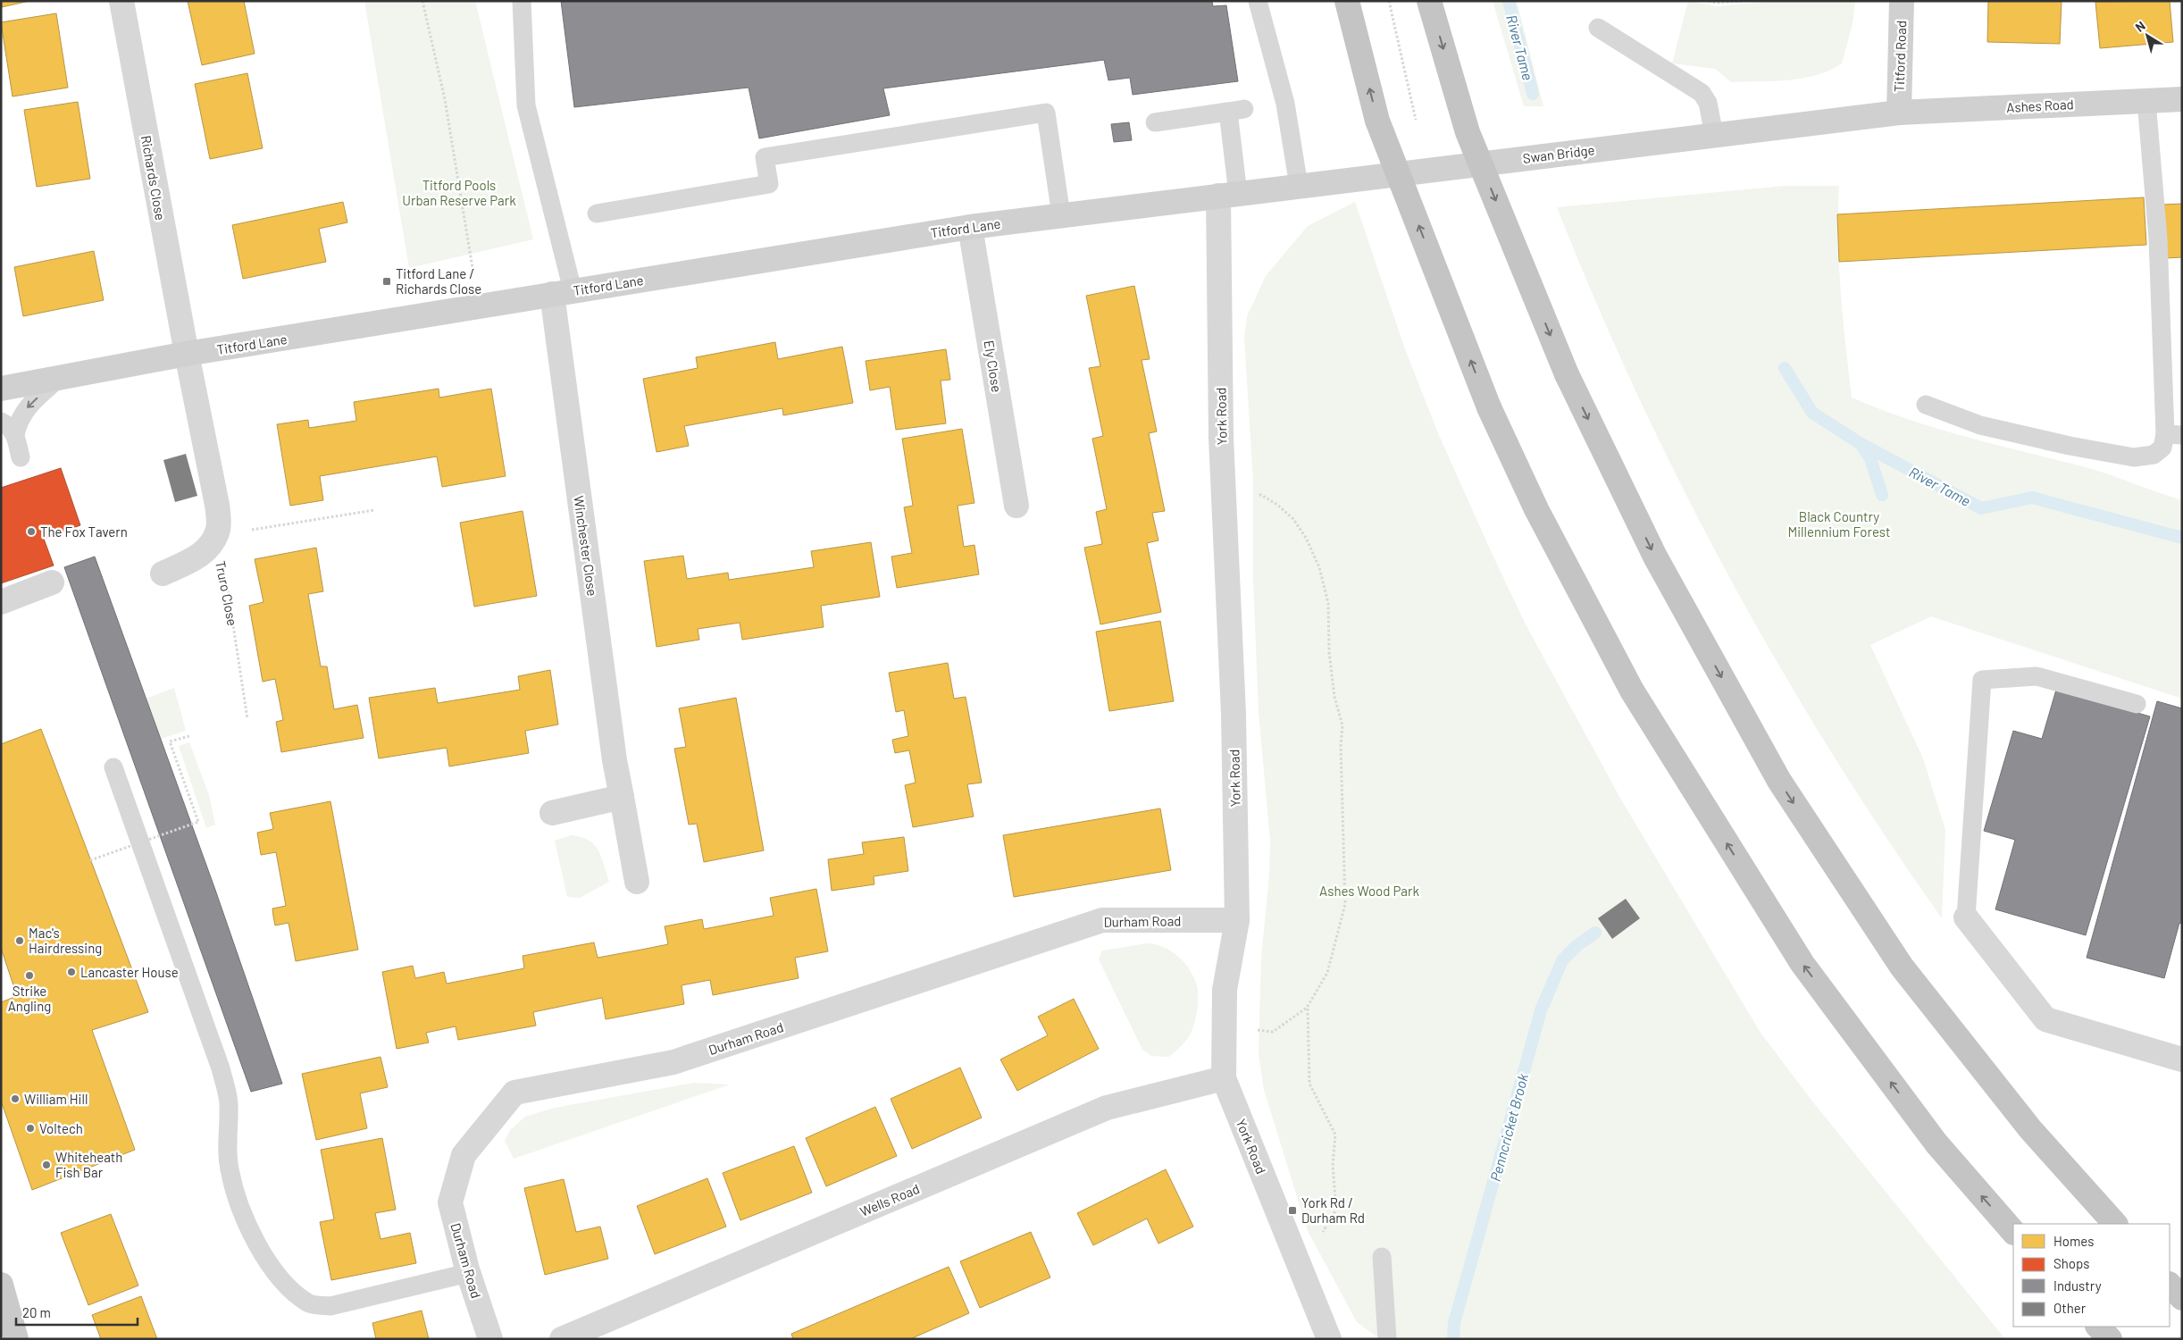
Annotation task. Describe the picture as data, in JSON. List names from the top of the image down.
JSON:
{
  "streets": {
    "street": [
      "Titford Road",
      "Ashes Road",
      "Swan Bridge",
      "Richards Close",
      "Titford Lane",
      "Ely Close",
      "York Road",
      "Winchester Close",
      "Truro Close",
      "Durham Road",
      "Wells Road"
    ]
  },
  "crossings": [
    ["Titford Road", "Ashes Road"],
    ["Titford Road", "Swan Bridge"],
    ["Ashes Road", "Swan Bridge"],
    ["Swan Bridge", "Titford Lane"],
    ["Swan Bridge", "York Road"],
    ["Richards Close", "Titford Lane"],
    ["Richards Close", "Truro Close"],
    ["Titford Lane", "Ely Close"],
    ["Titford Lane", "York Road"],
    ["Titford Lane", "Winchester Close"],
    ["Titford Lane", "Truro Close"],
    ["York Road", "Durham Road"],
    ["York Road", "Wells Road"]
  ],
  "water": ["River Tame", "Penncricket Brook"],
  "parks": ["Titford Pools Urban Reserve Park", "Black Country Millennium Forest", "Ashes Wood Park"],
  "places": {
    "transit": ["Titford Lane / Richards Close", "York Rd / Durham Rd"],
    "other": [
      "The Fox Tavern",
      "Mac's Hairdressing",
      "Lancaster House",
      "Strike Angling",
      "William Hill",
      "Voltech",
      "Whiteheath Fish Bar"
    ]
  },
  "legend": [
    "Homes",
    "Shops",
    "Industry",
    "Other"
  ],
  "scale_bar": "20 m",
  "north": "top left"
}
